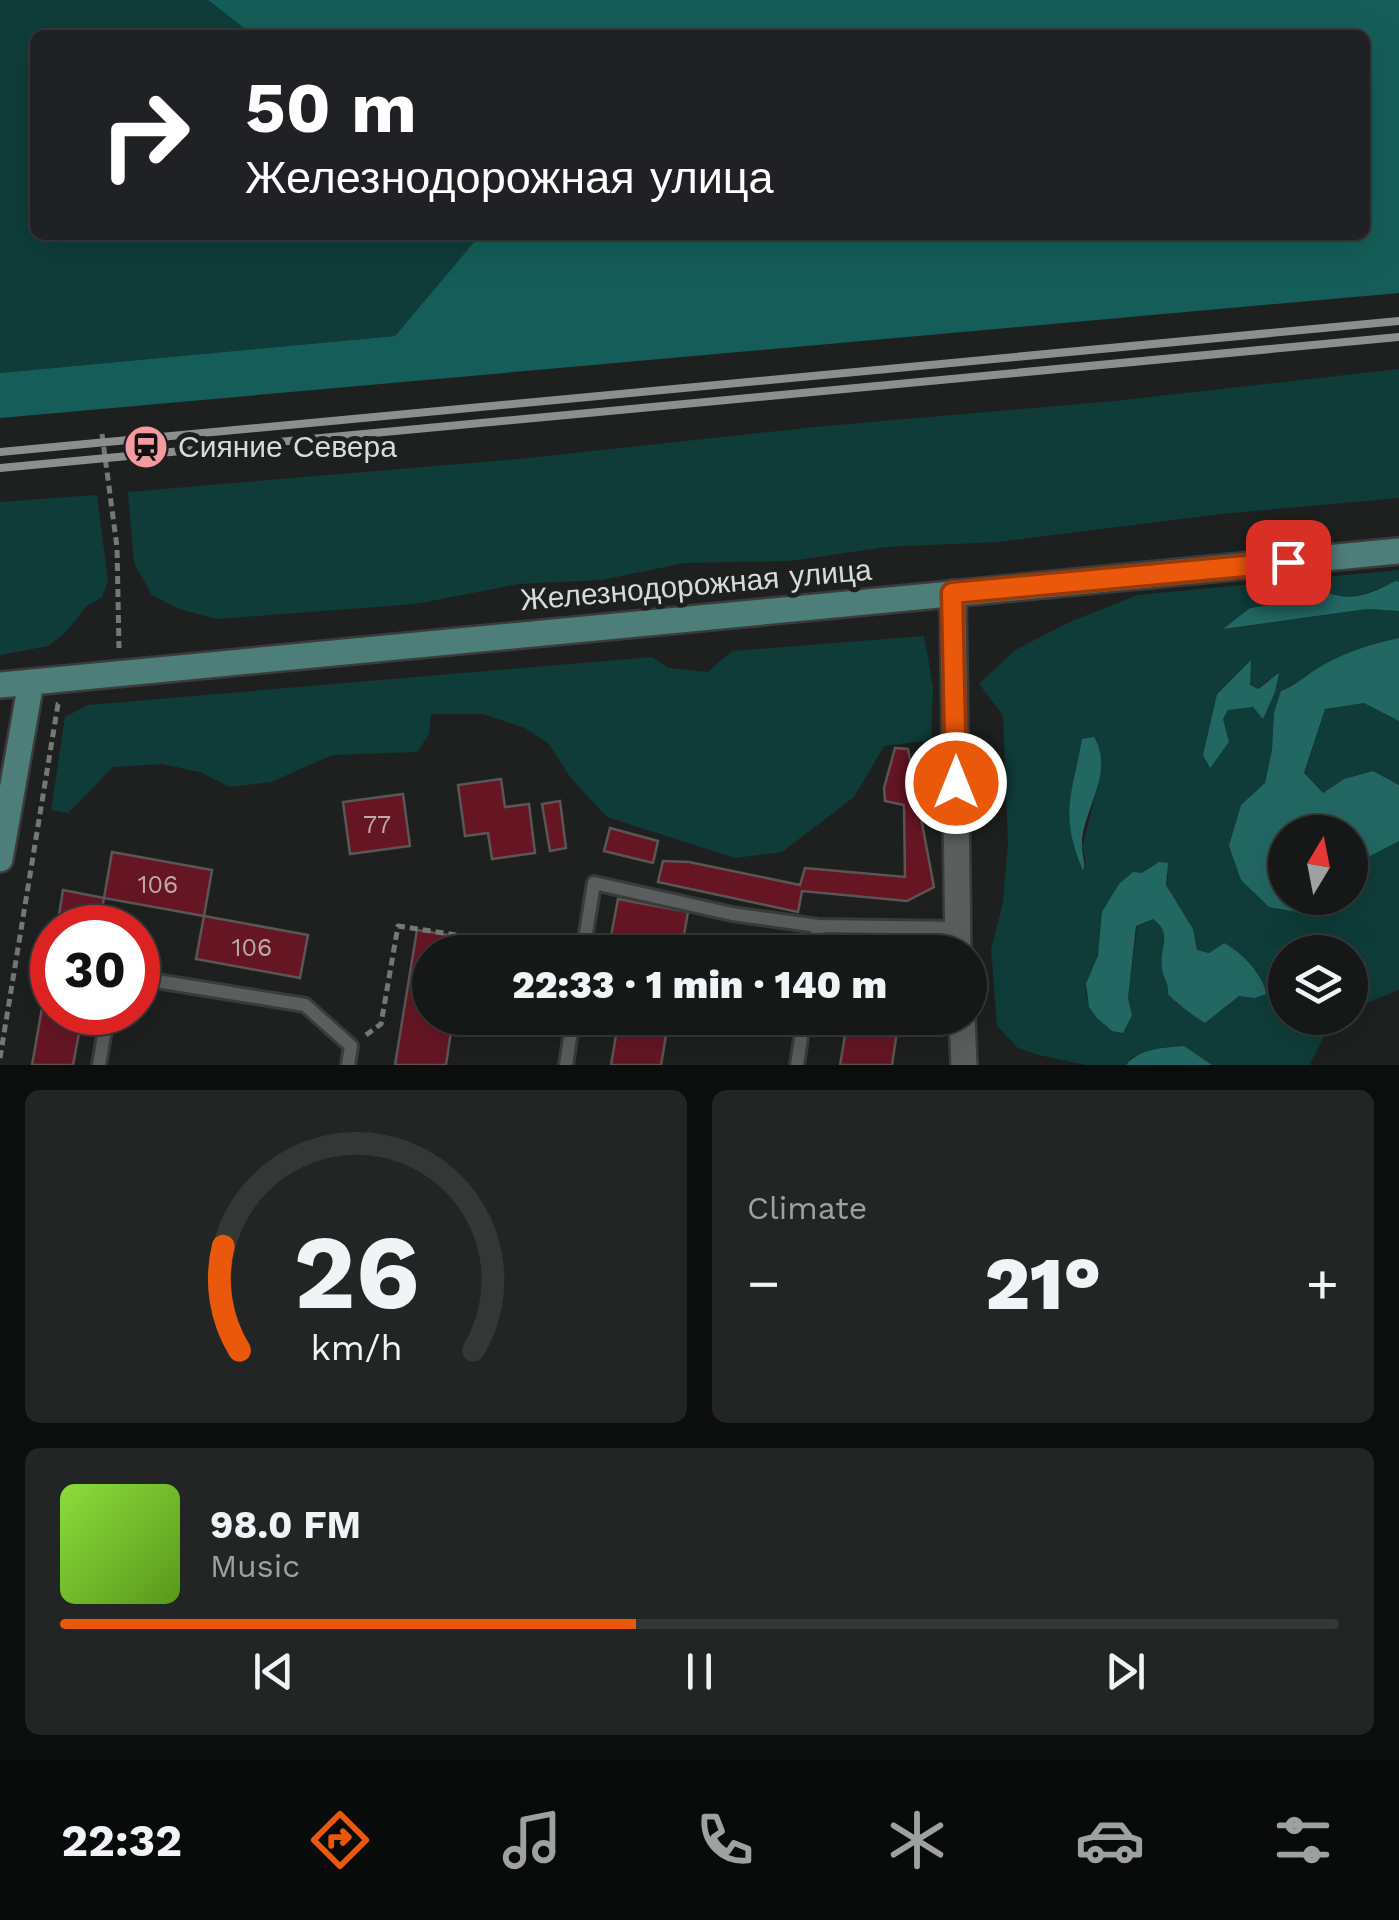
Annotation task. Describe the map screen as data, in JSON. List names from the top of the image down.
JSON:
{
  "streets": {
    "main road": ["Железнодорожная улица"]
  },
  "places": {
    "station": ["Сияние Севера"]
  },
  "house_numbers": ["77", "106", "106"],
  "north": "top",
  "page": {
    "turn": ["50 m", "Железнодорожная улица"],
    "limit": "30",
    "trip": "22:33 · 1 min · 140 m",
    "tile": "Climate",
    "heat": ["−", "21°", "+"],
    "song": ["98.0 FM", "Music"],
    "tabs": "22:32",
    "gauge": ["26", "km/h"]
  }
}
